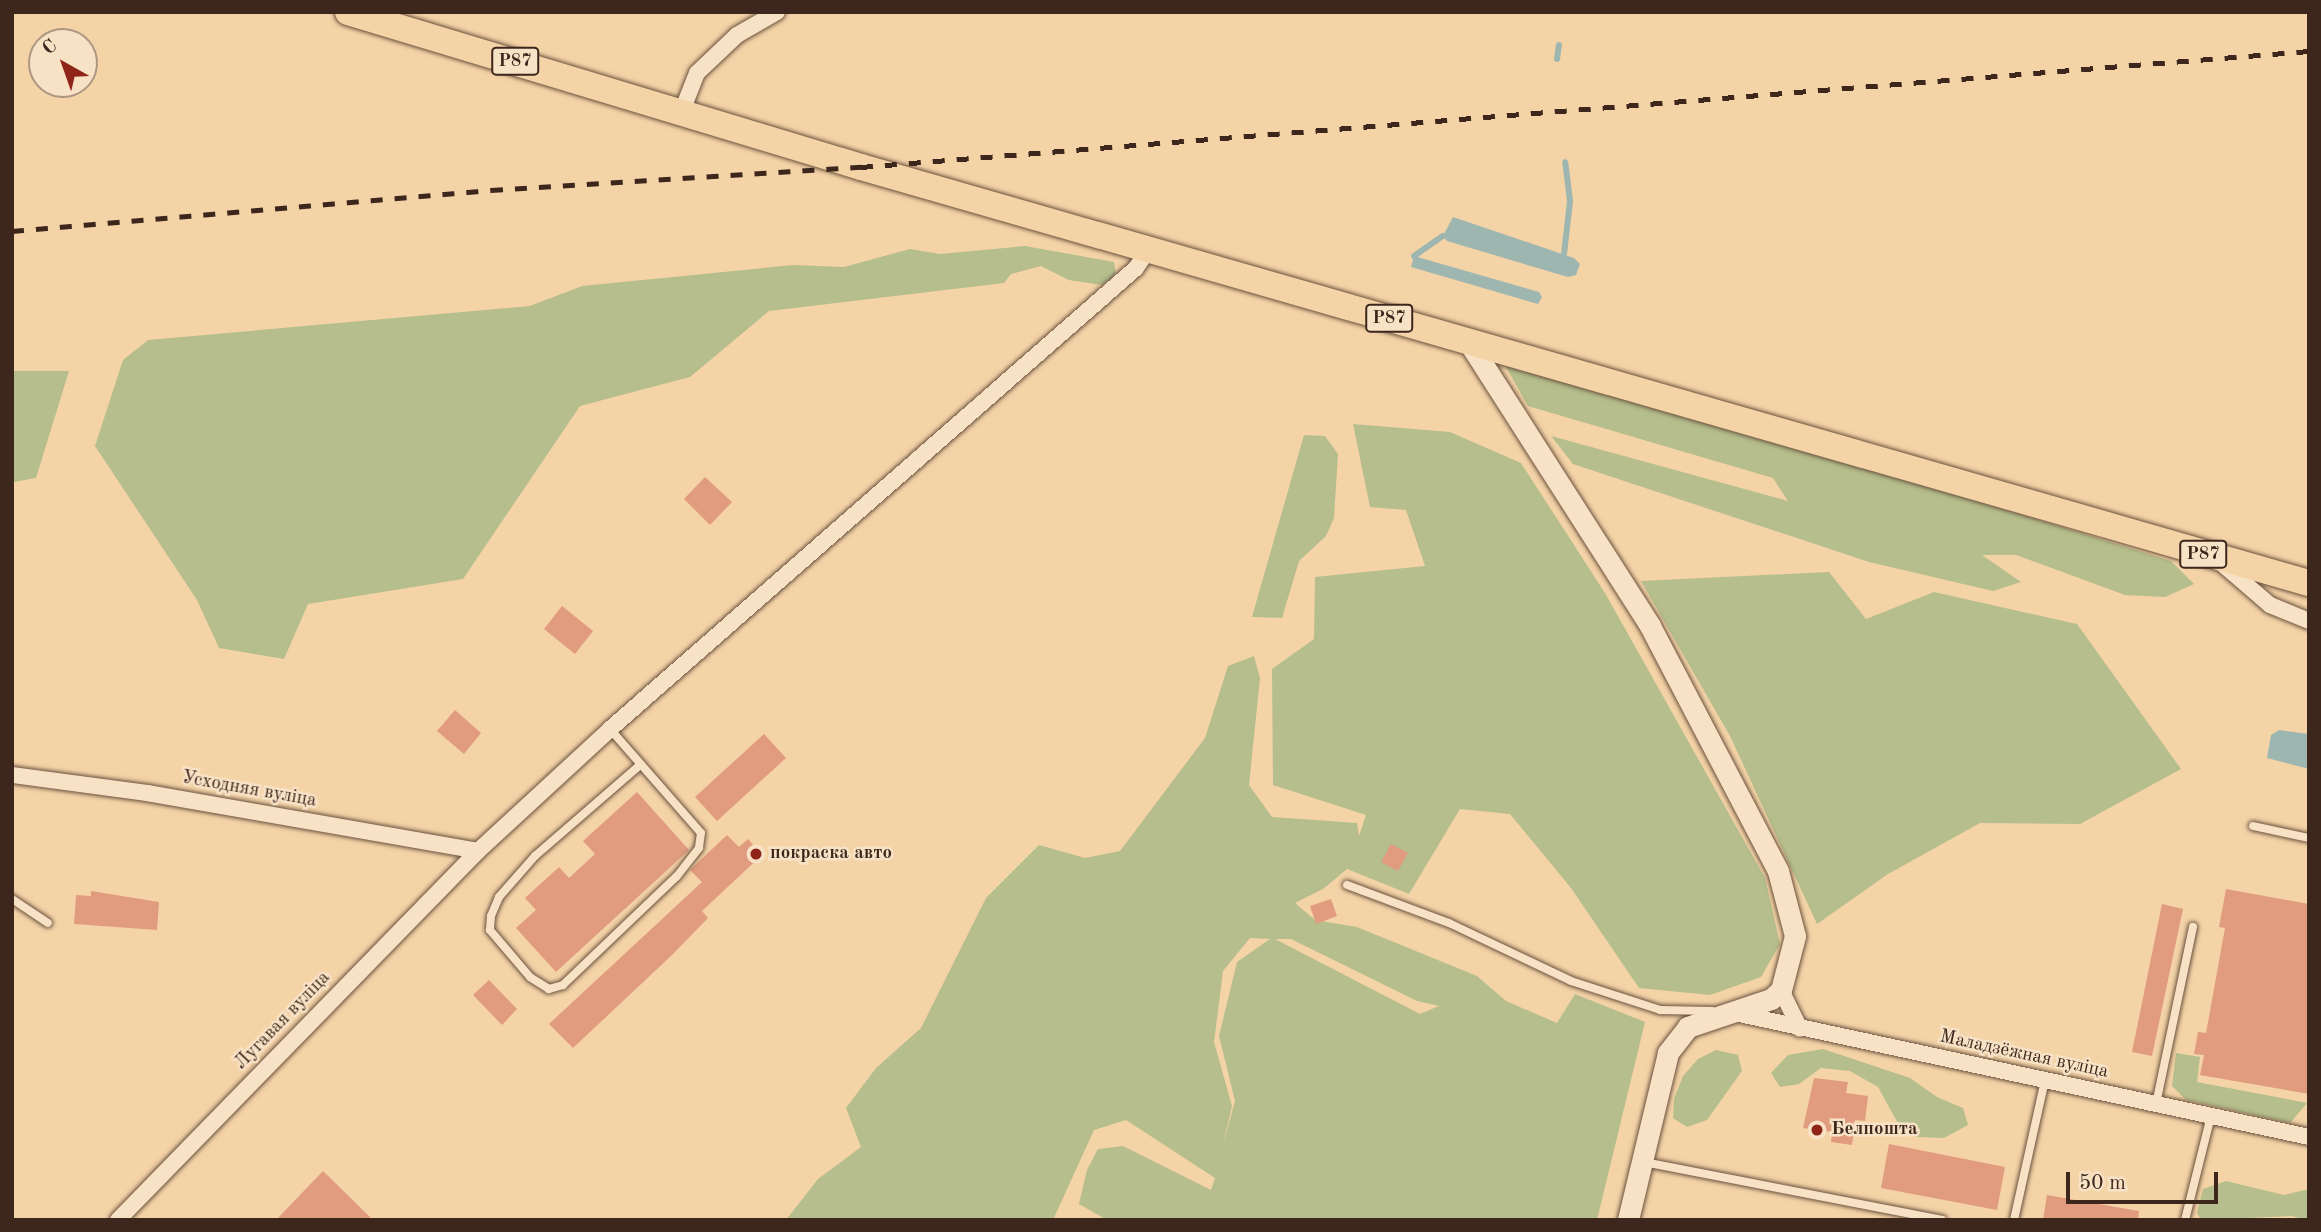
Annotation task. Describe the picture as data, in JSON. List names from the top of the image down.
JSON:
{
  "streets": {
    "main road": ["Р87"],
    "street": ["Усходняя вуліца", "Лугавая вуліца", "Маладзёжная вуліца"]
  },
  "crossings": [
    ["Р87", "Лугавая вуліца"],
    ["Усходняя вуліца", "Лугавая вуліца"]
  ],
  "places": ["покраска авто", "Белпошта"],
  "scale_bar": "50 m",
  "north": "top left"
}
